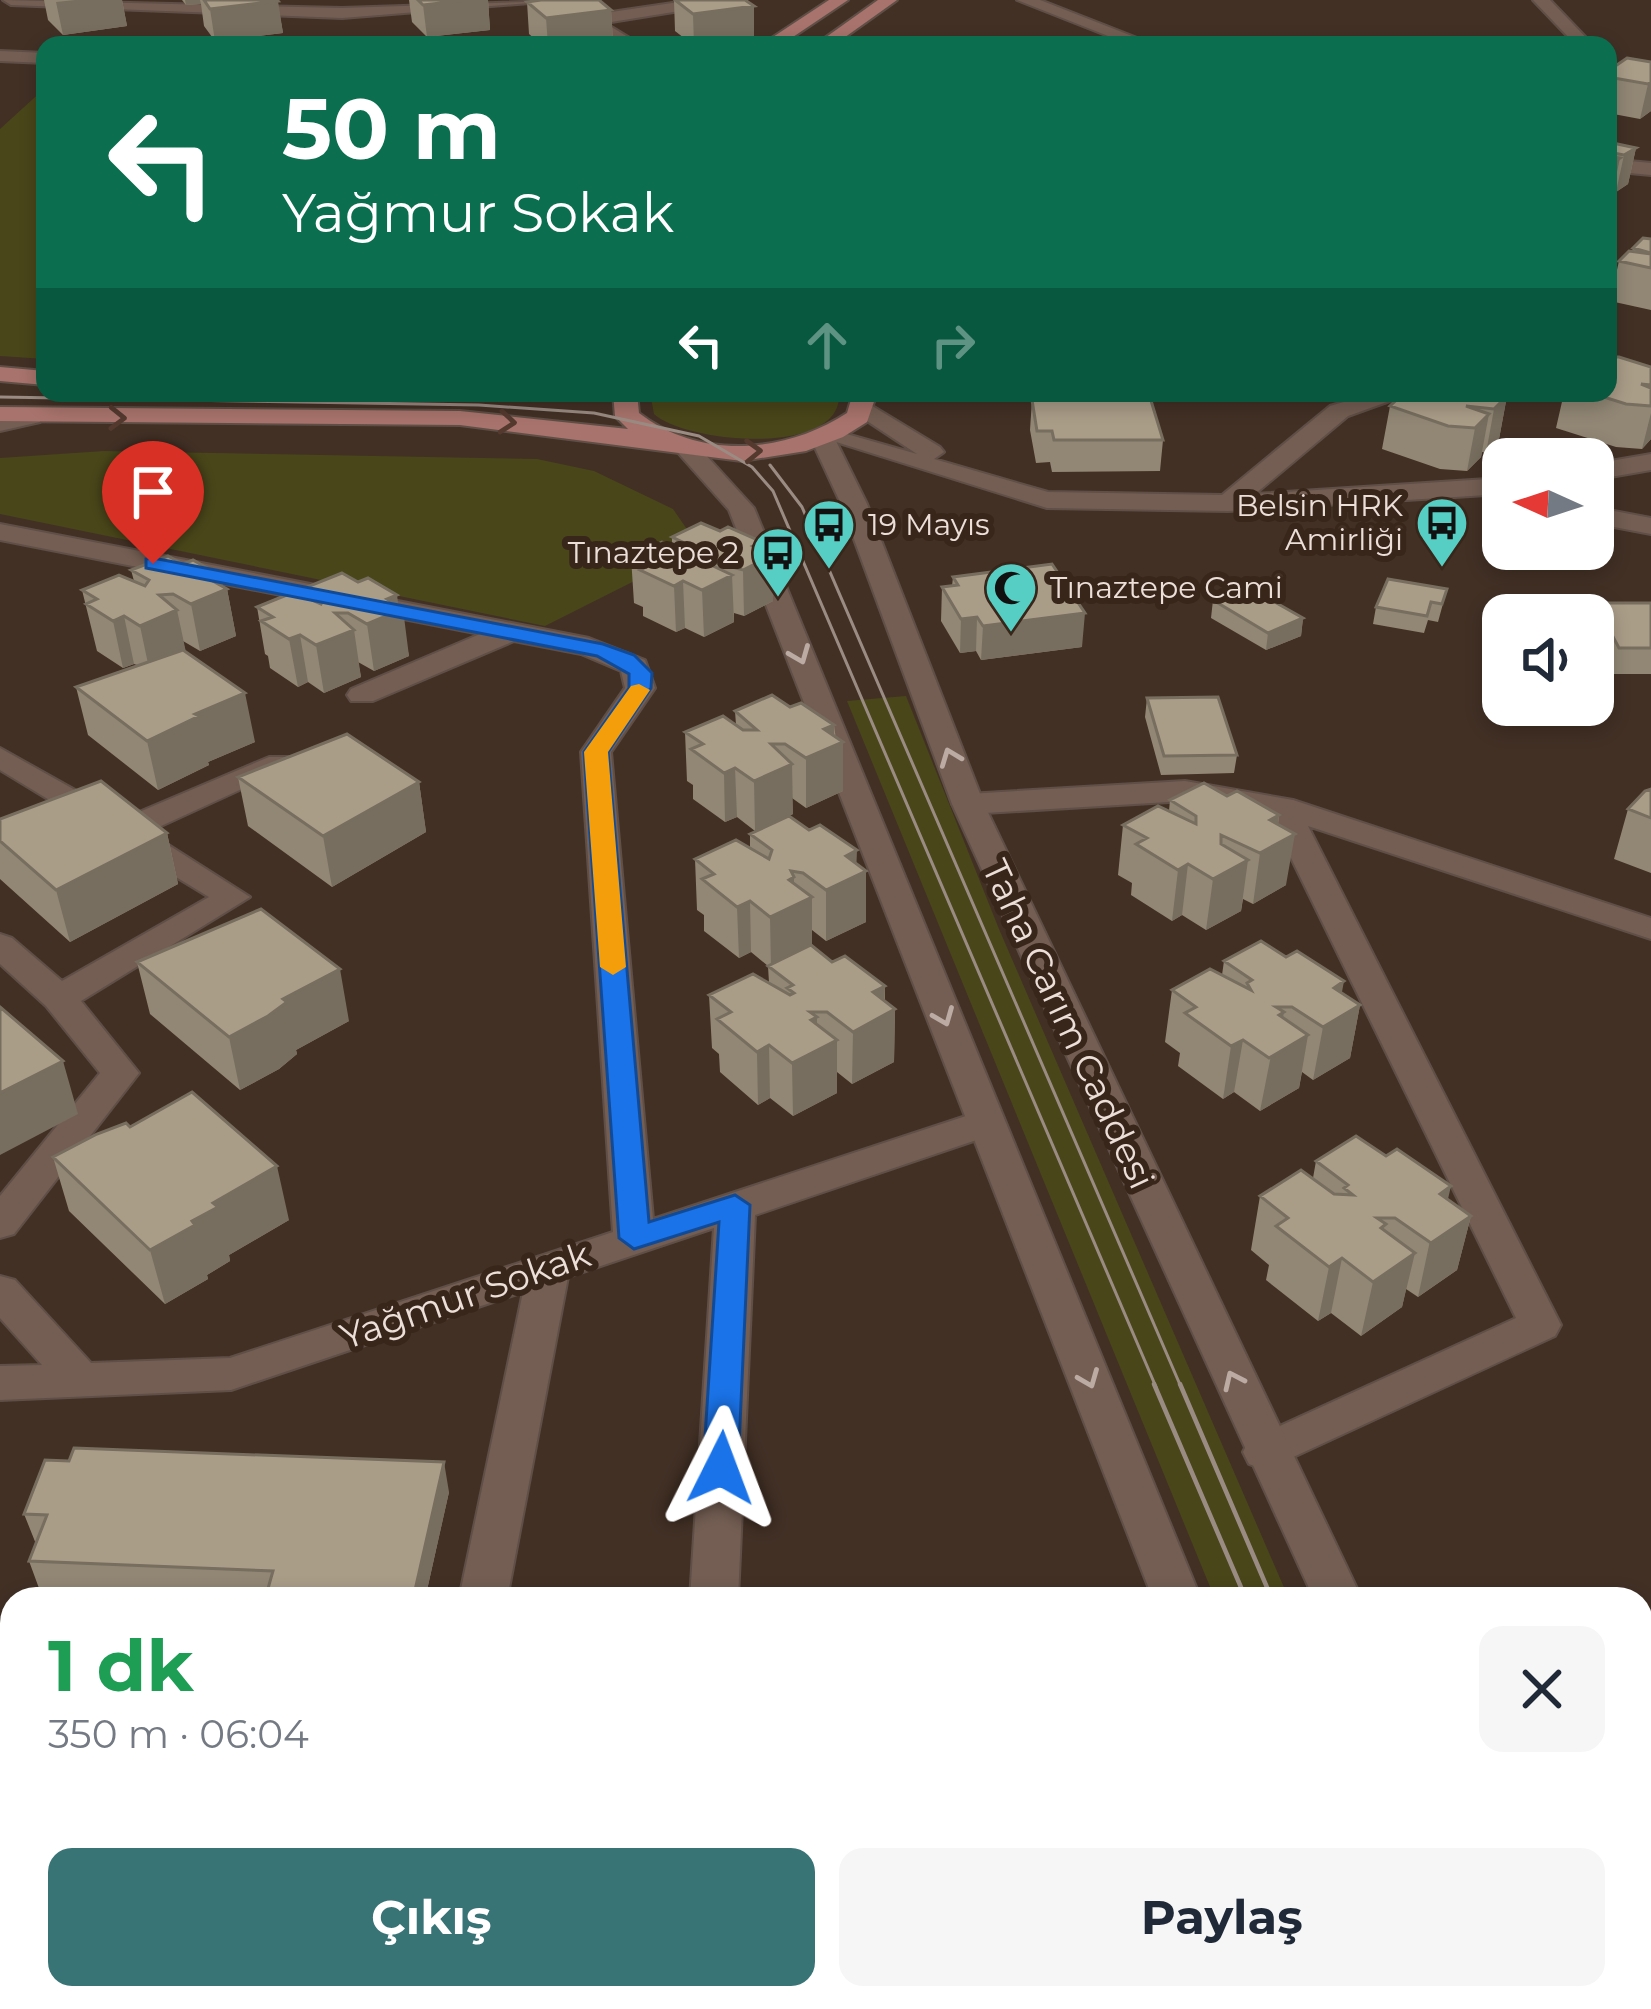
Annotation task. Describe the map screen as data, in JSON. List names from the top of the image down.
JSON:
{
  "streets": {
    "street": ["Taha Carım Caddesi", "Yağmur Sokak"]
  },
  "places": {
    "bus stop": ["Belsin HRK Amirliği", "19 Mayıs", "Tınaztepe 2"],
    "mosque": ["Tınaztepe Cami"]
  },
  "north": "left",
  "page": {
    "turn": ["50 m", "Yağmur Sokak"],
    "heading": ["1 dk", "350 m · 06:04"],
    "buttons": ["Çıkış", "Paylaş"]
  }
}
